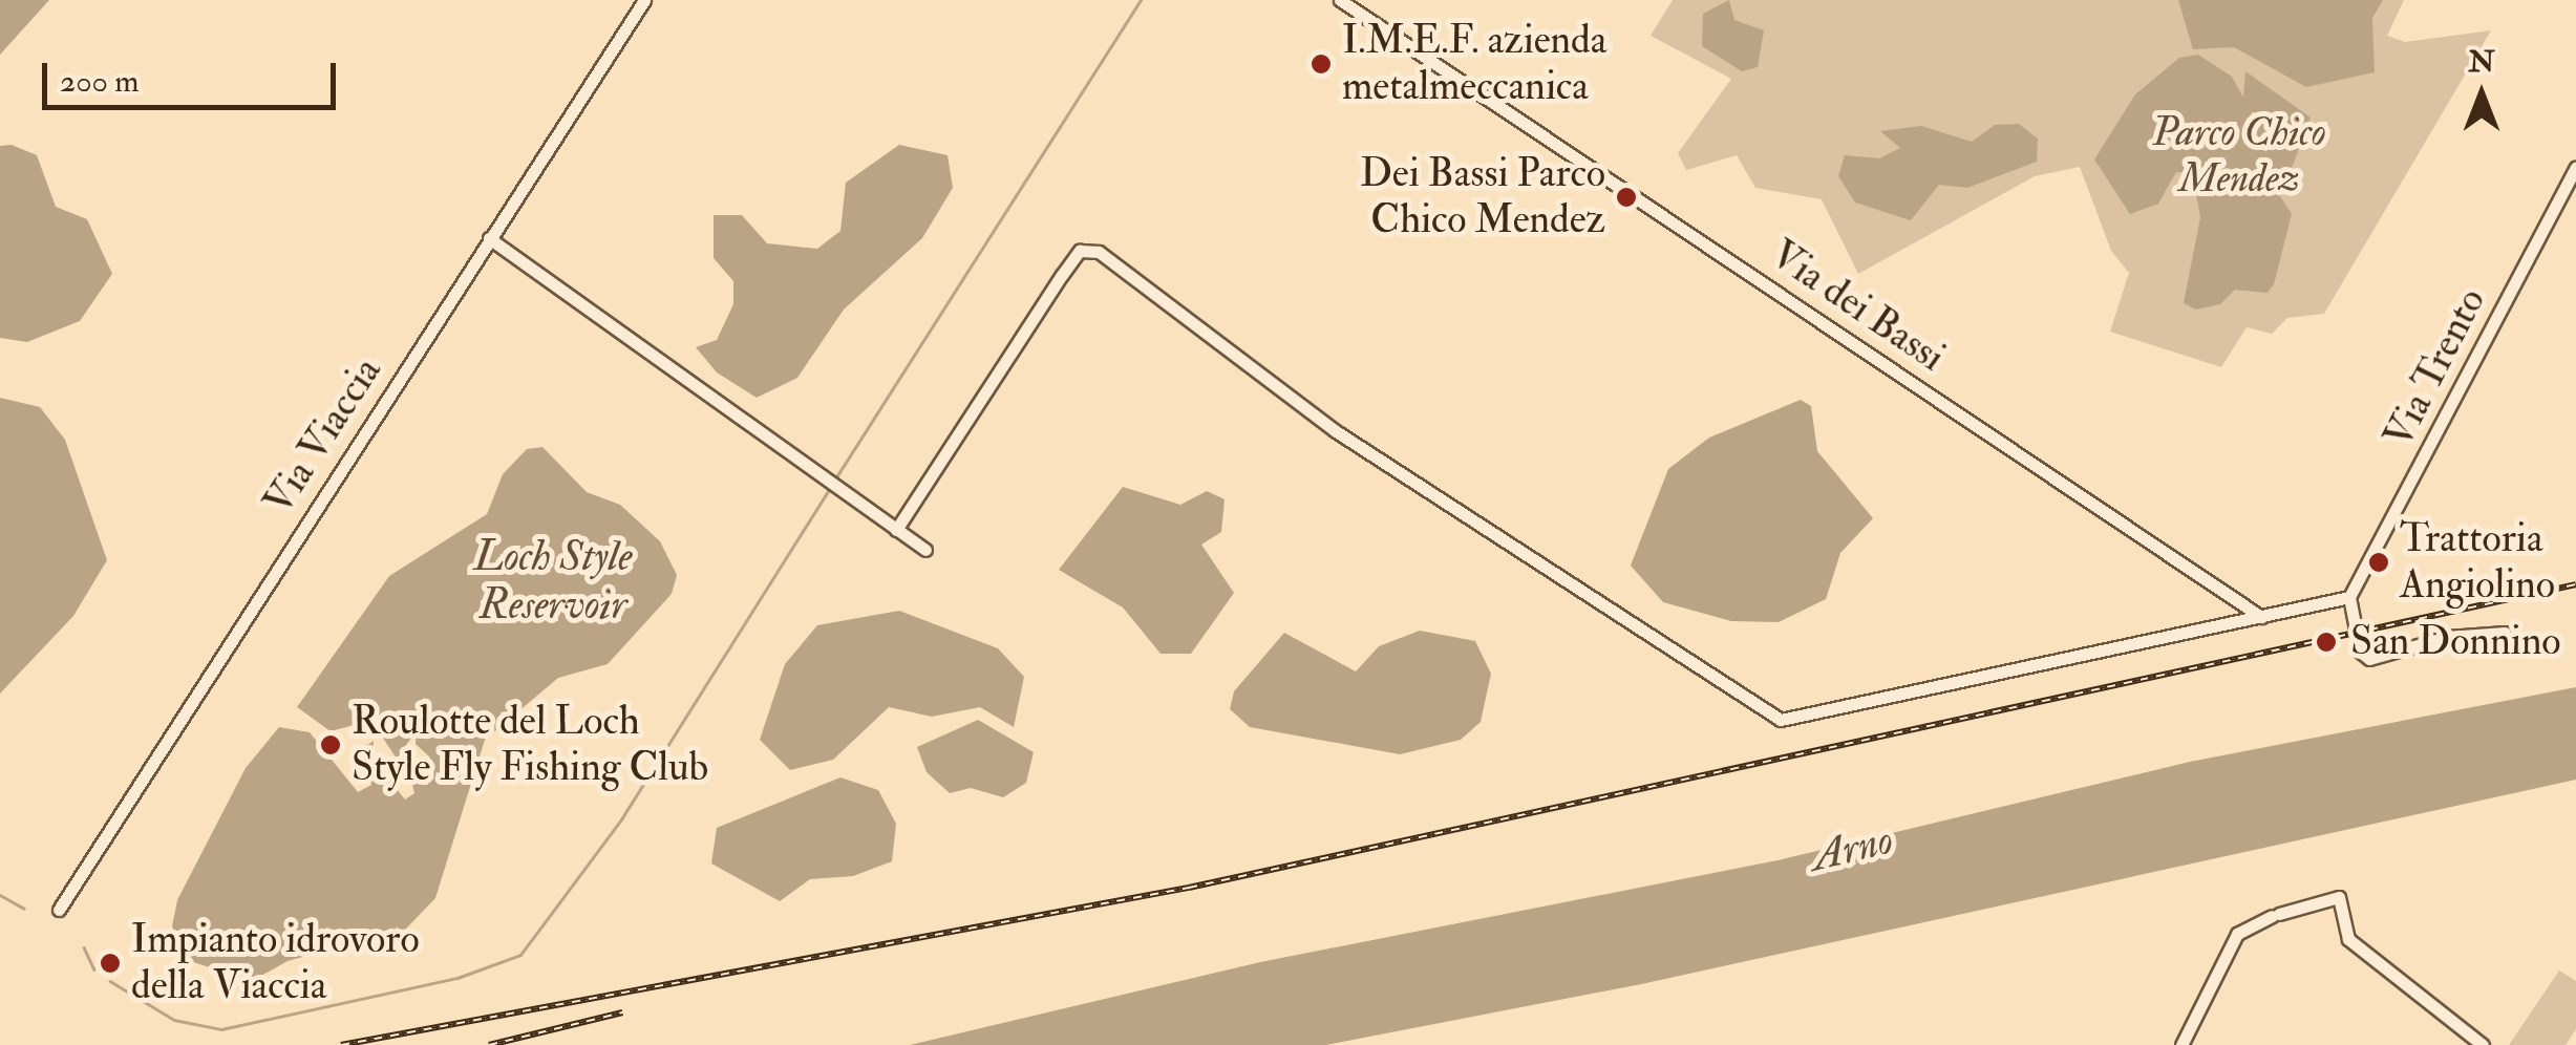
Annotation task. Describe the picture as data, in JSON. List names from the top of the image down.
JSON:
{
  "streets": {
    "street": ["Via dei Bassi", "Via Trento", "Via Viaccia"]
  },
  "water": ["Loch Style Reservoir", "Arno"],
  "parks": ["Parco Chico Mendez"],
  "places": [
    "I.M.E.F. azienda metalmeccanica",
    "Dei Bassi Parco Chico Mendez",
    "Trattoria Angiolino",
    "San Donnino",
    "Roulotte del Loch Style Fly Fishing Club",
    "Impianto idrovoro della Viaccia"
  ],
  "scale_bar": "200 m",
  "north": "top"
}
